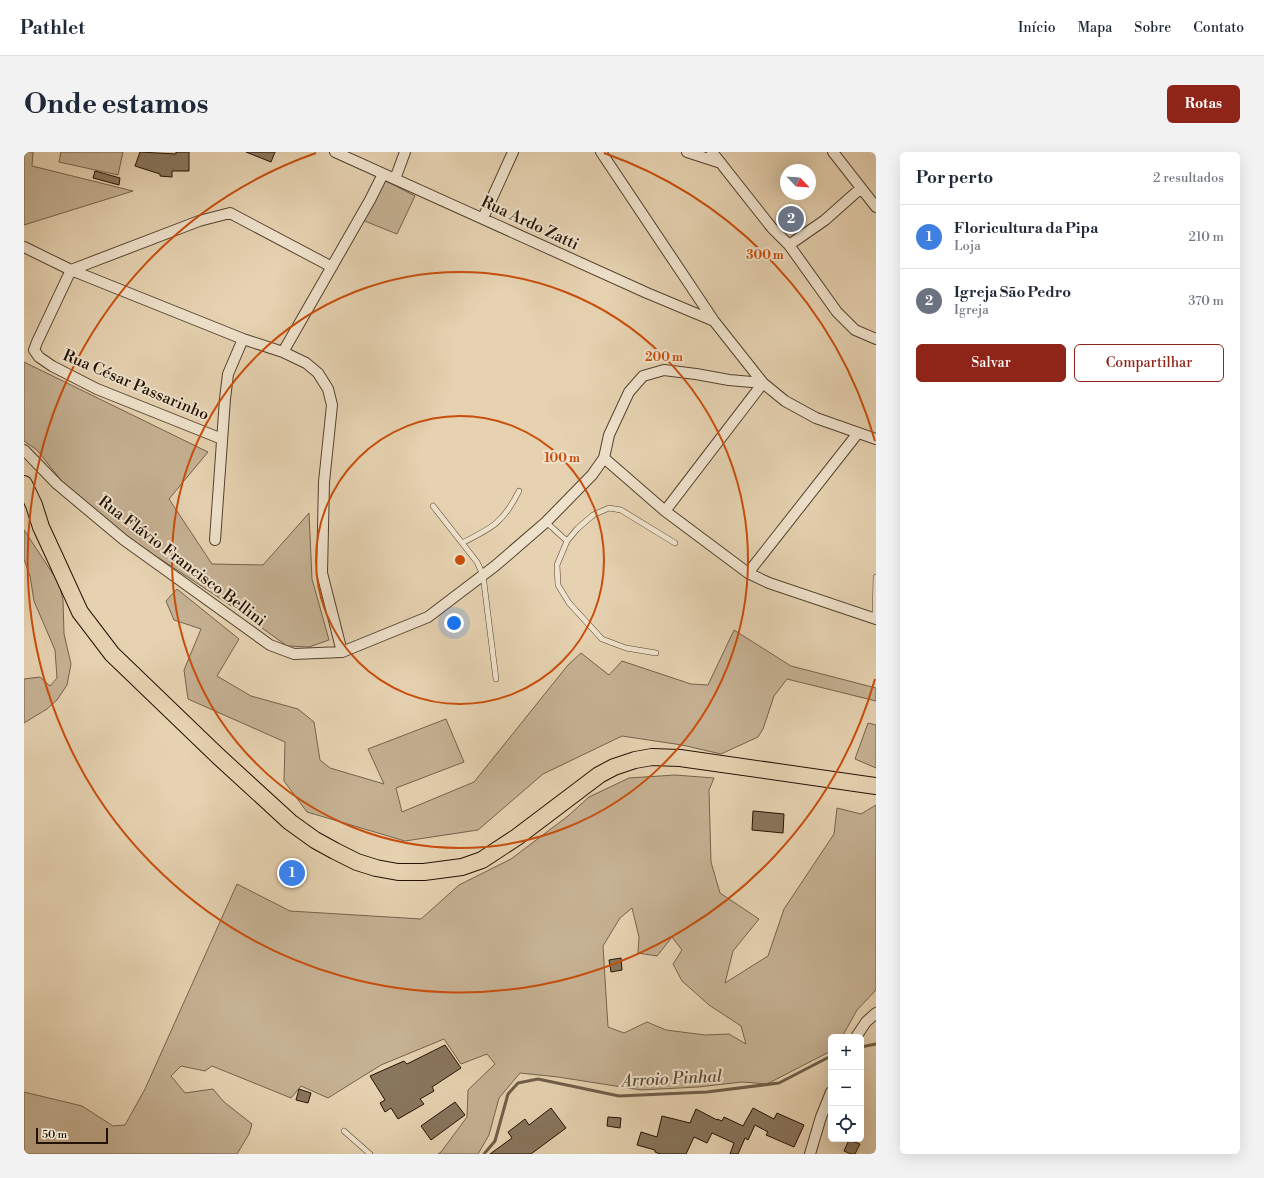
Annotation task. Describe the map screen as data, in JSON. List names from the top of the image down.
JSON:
{
  "streets": {
    "street": ["Rua Ardo Zatti", "Rua César Passarinho", "Rua Flávio Francisco Bellini"]
  },
  "water": ["Arroio Pinhal"],
  "scale_bar": "50 m",
  "north": "bottom right",
  "page": {
    "header": "Pathlet",
    "nav": [
      "Início",
      "Mapa",
      "Sobre",
      "Contato"
    ],
    "buttons": [
      "Rotas",
      ["Salvar", "Compartilhar"]
    ],
    "title": "Onde estamos",
    "heading": ["Por perto", "2 resultados"],
    "pins": ["2", "1"],
    "list": [
      {
        "mark": "1",
        "name": "Floricultura da Pipa",
        "note": "Loja",
        "value": "210 m"
      },
      {
        "mark": "2",
        "name": "Igreja São Pedro",
        "note": "Igreja",
        "value": "370 m"
      }
    ],
    "map_buttons": ["+", "−"],
    "scale": "50 m"
  },
  "rings": ["300 m", "200 m", "100 m"]
}
